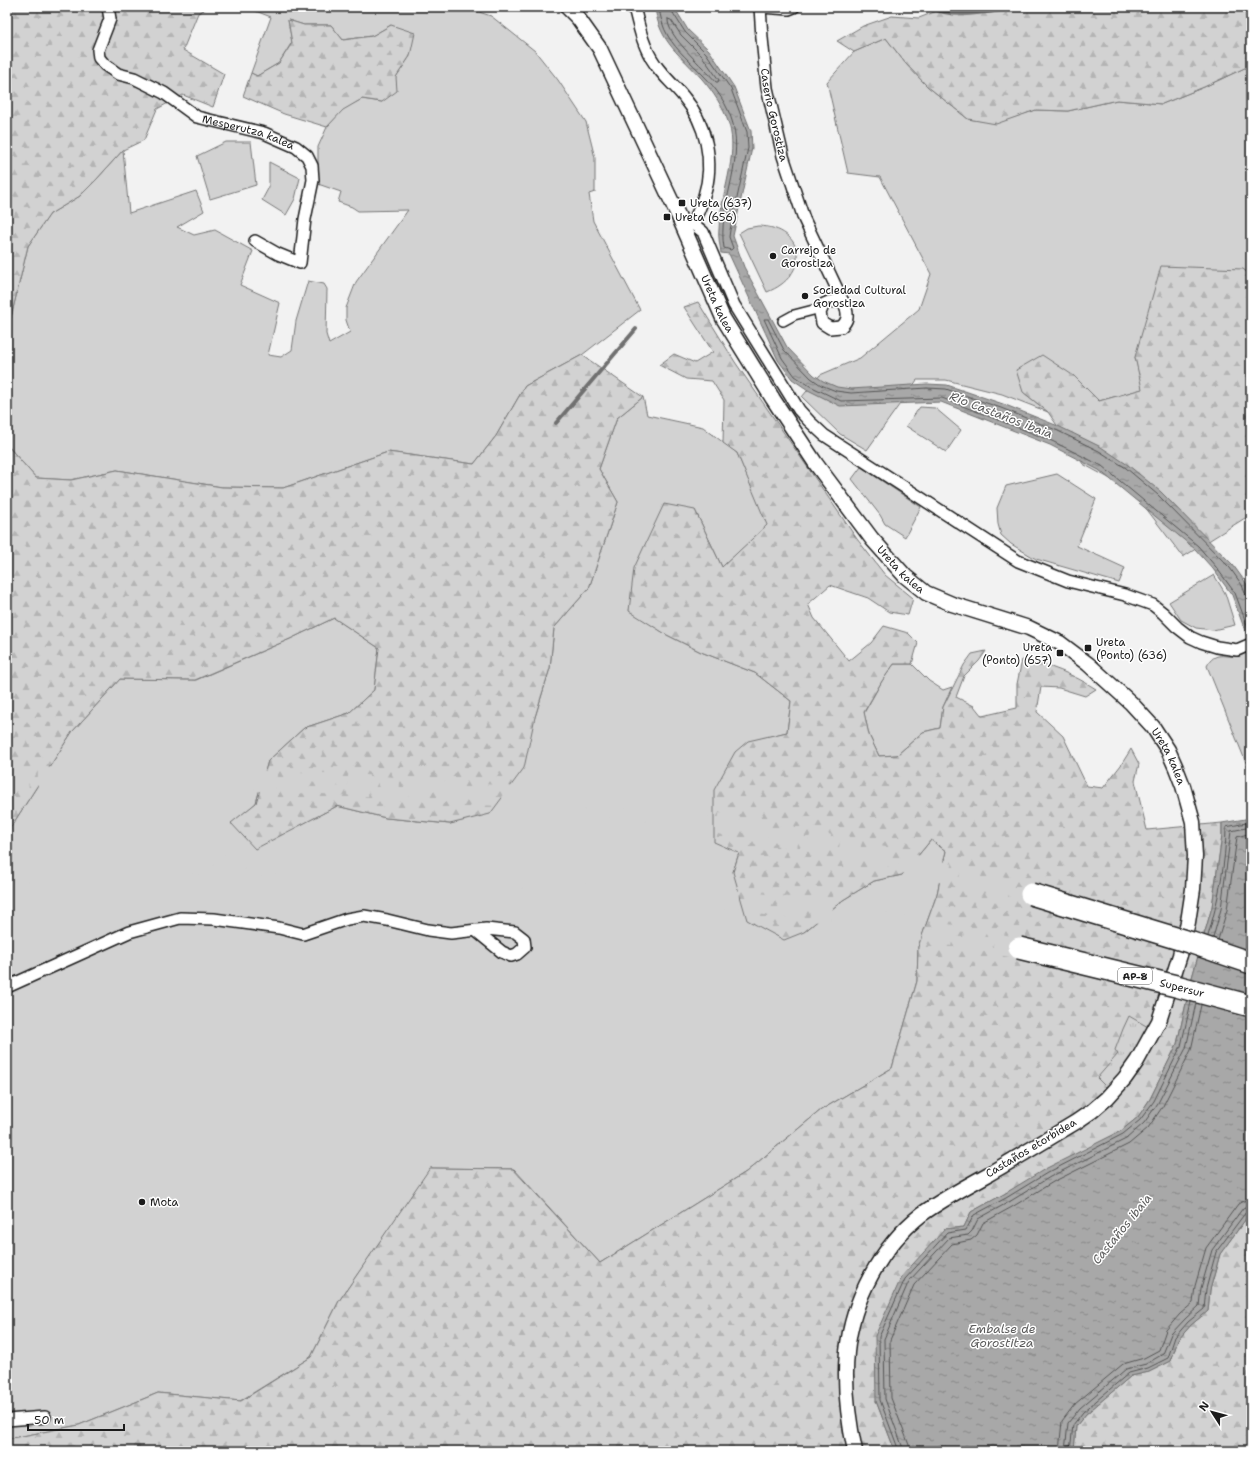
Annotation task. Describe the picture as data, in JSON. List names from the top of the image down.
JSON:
{
  "streets": {
    "highway": ["AP-8", "Supersur"],
    "street": [
      "Caserio Gorostiza",
      "Mesperutza kalea",
      "Ureta kalea",
      "Castaños etorbidea"
    ]
  },
  "crossings": [
    ["Ureta kalea", "Castaños etorbidea"]
  ],
  "water": ["Río Castaños ibaia", "Castaños ibaia", "Embalse de Gorostitza"],
  "places": {
    "transit": [
      "Ureta (637)",
      "Ureta (656)",
      "Ureta (Ponto) (636)",
      "Ureta (Ponto) (657)"
    ],
    "other": ["Carrejo de Gorostiza", "Sociedad Cultural Gorostiza", "Mota"]
  },
  "scale_bar": "50 m",
  "north": "top left"
}
